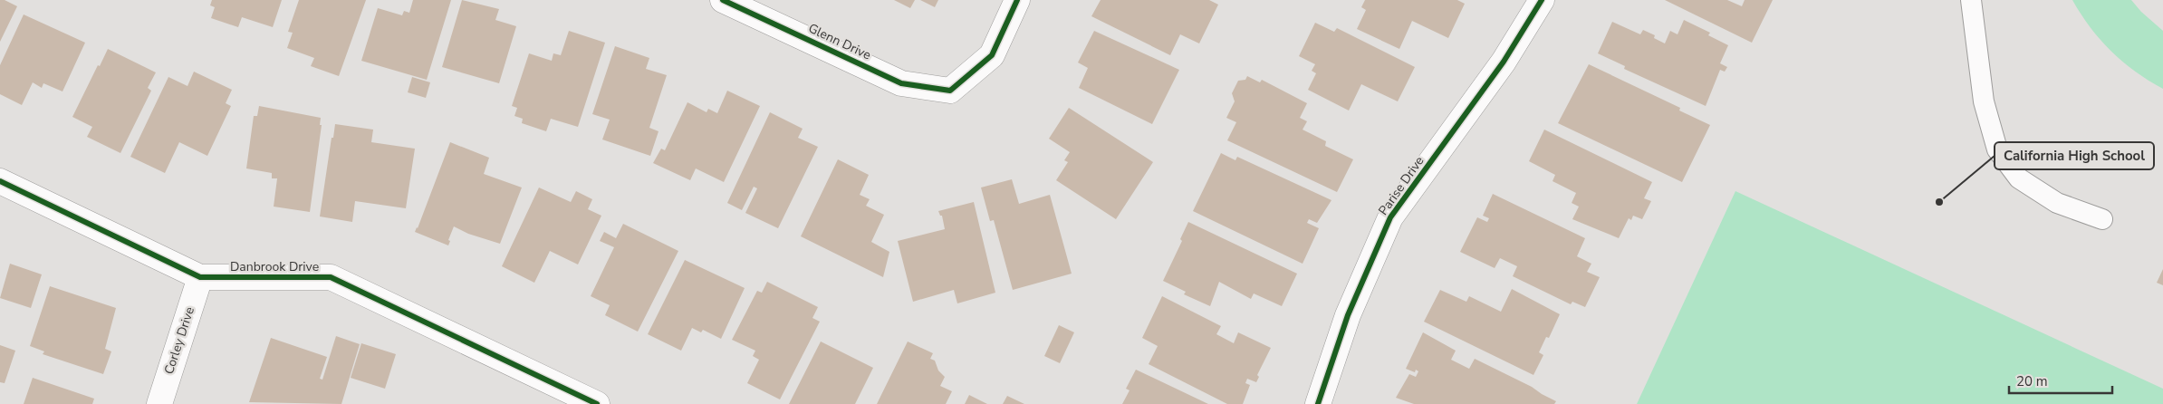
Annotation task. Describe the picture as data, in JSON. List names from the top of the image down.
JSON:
{
  "streets": {
    "street": [
      "Glenn Drive",
      "Parise Drive",
      "Danbrook Drive",
      "Corley Drive"
    ]
  },
  "crossings": [
    ["Danbrook Drive", "Corley Drive"]
  ],
  "places": ["California High School"],
  "scale_bar": "20 m"
}
